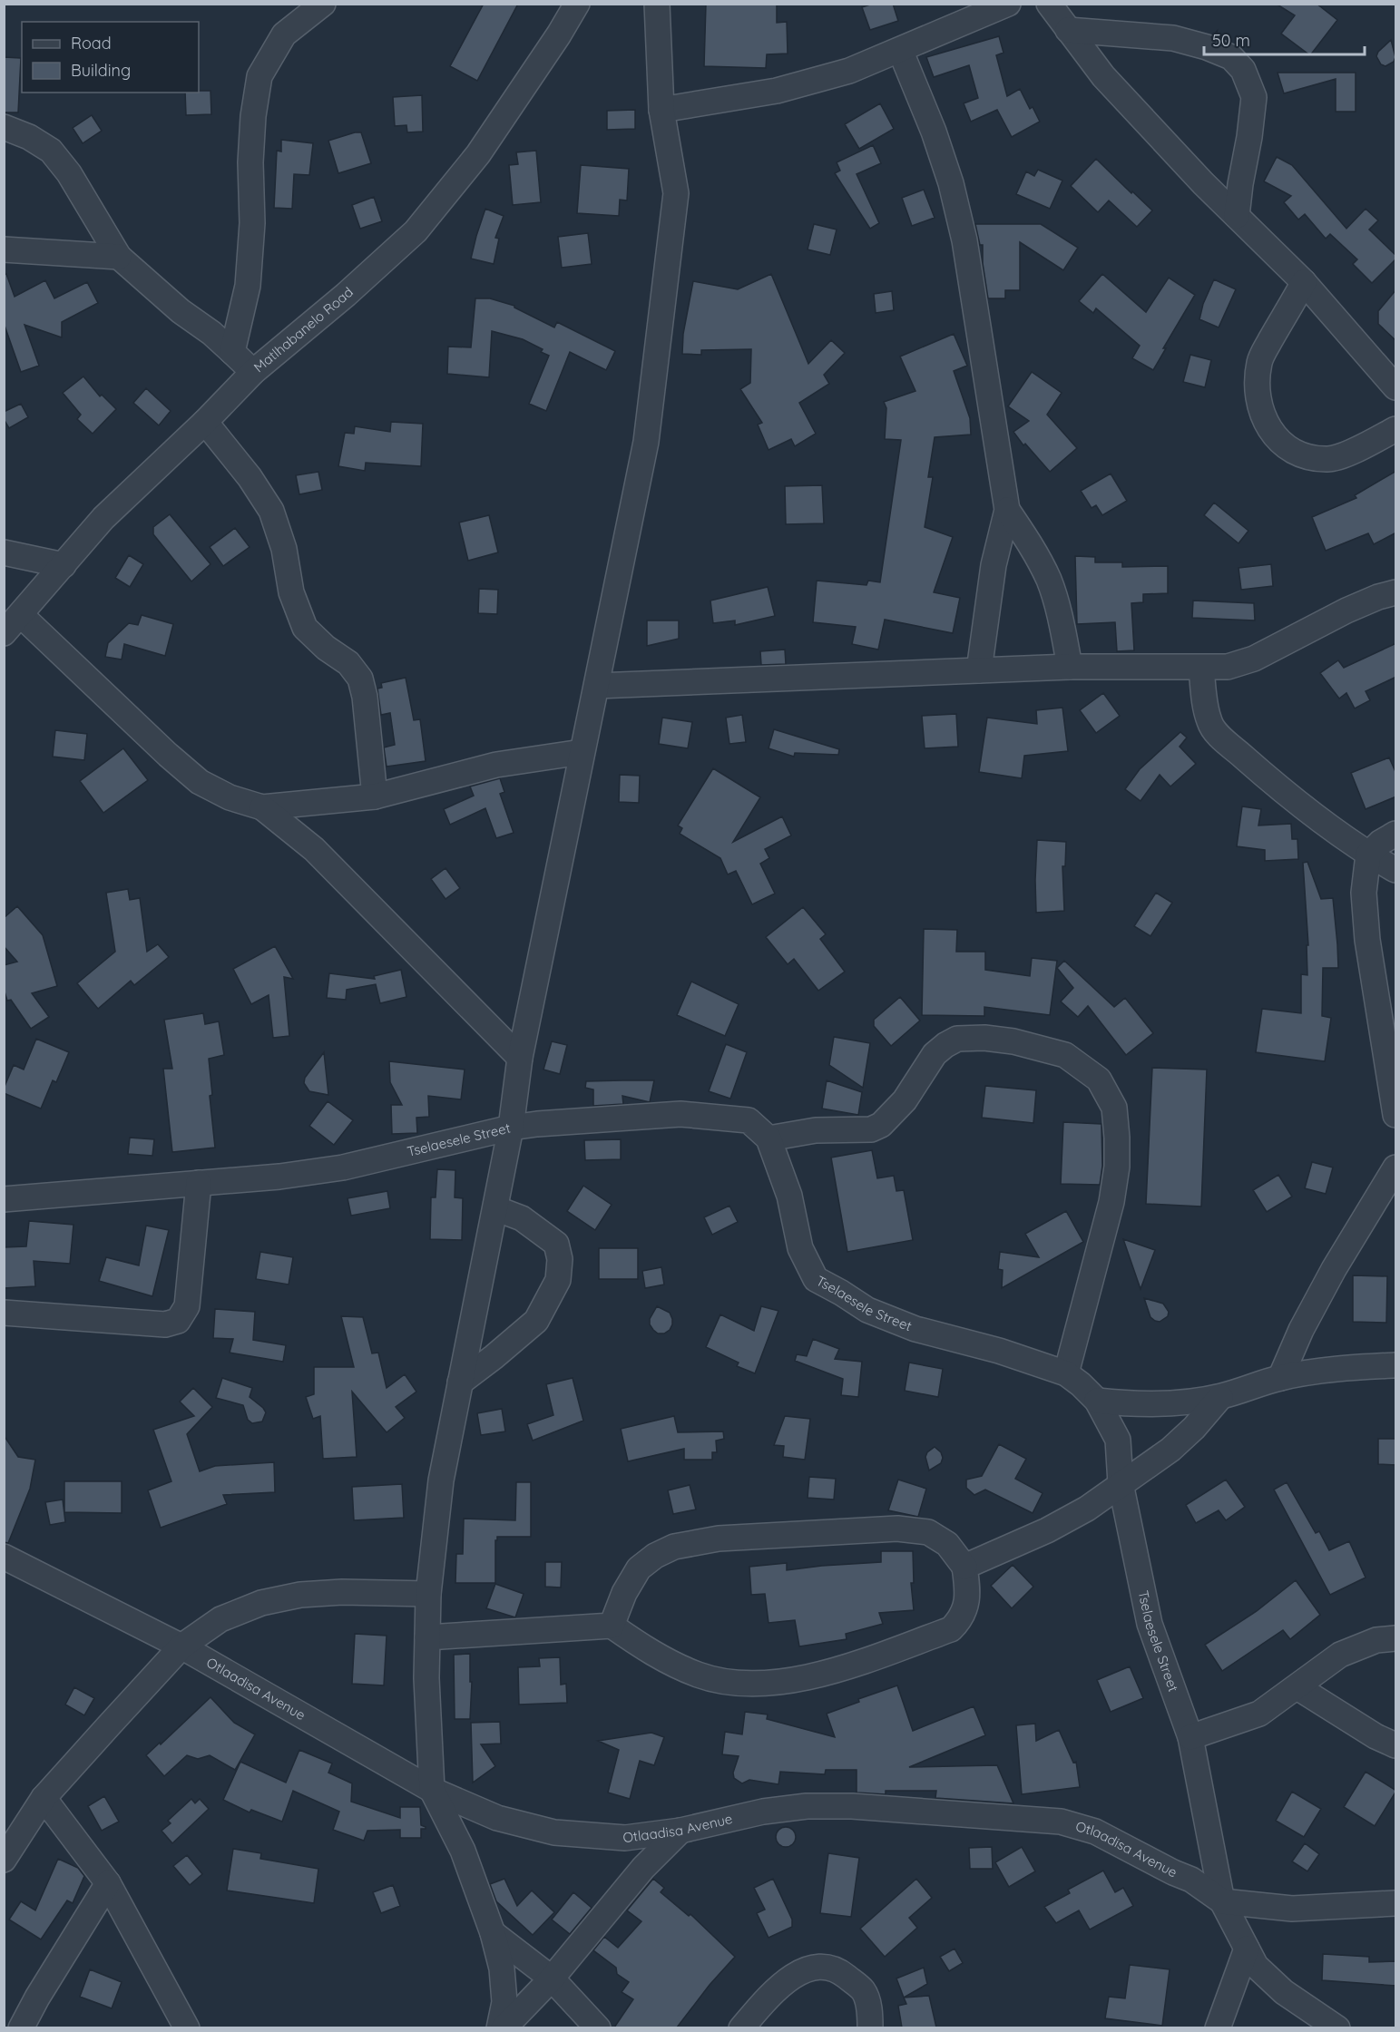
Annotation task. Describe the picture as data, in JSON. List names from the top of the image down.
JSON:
{
  "streets": {
    "street": ["Matlhabanelo Road", "Tselaesele Street", "Otlaadisa Avenue"]
  },
  "crossings": [
    ["Tselaesele Street", "Otlaadisa Avenue"]
  ],
  "legend": ["Road", "Building"],
  "scale_bar": "50 m"
}
